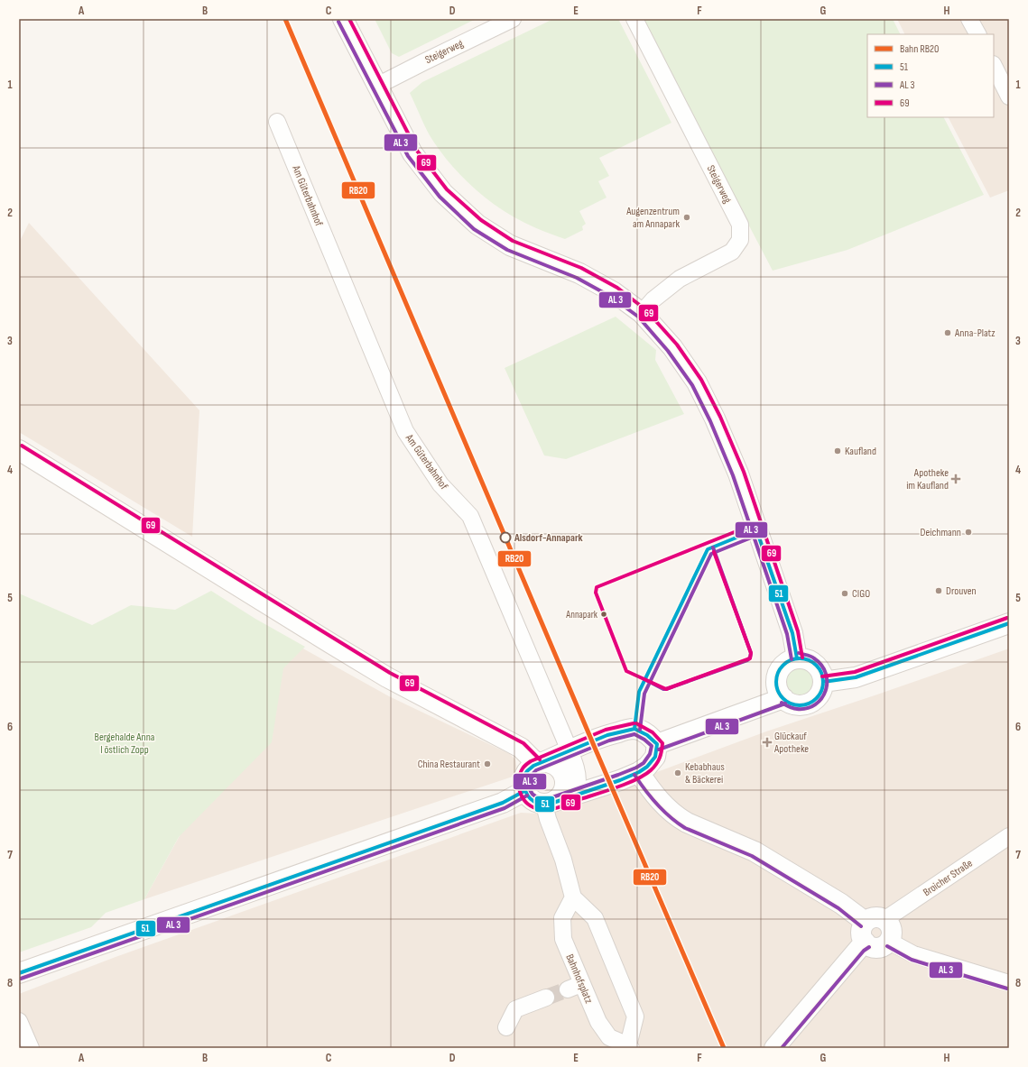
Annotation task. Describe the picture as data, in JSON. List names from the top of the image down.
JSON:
{
  "streets": {
    "street": [
      "Steigerweg",
      "Am Güterbahnhof",
      "Broicher Straße",
      "Bahnhofsplatz"
    ]
  },
  "parks": ["Bergehalde Anna I östlich Zopp"],
  "places": {
    "other": [
      "Augenzentrum am Annapark",
      "Anna-Platz",
      "Kaufland",
      "Deichmann",
      "Alsdorf-Annapark",
      "Drouven",
      "CIGO",
      "Annapark",
      "China Restaurant",
      "Kebabhaus & Bäckerei"
    ],
    "health": ["Apotheke im Kaufland", "Glückauf Apotheke"]
  },
  "lines": ["rail line RB20", "transit line 69", "transit line 51"],
  "legend": [
    "Bahn RB20",
    "51",
    "AL 3",
    "69"
  ],
  "grid": {
    "columns": [
      "A",
      "B",
      "C",
      "D",
      "E",
      "F",
      "G",
      "H"
    ],
    "rows": [
      "1",
      "2",
      "3",
      "4",
      "5",
      "6",
      "7",
      "8"
    ]
  }
}
